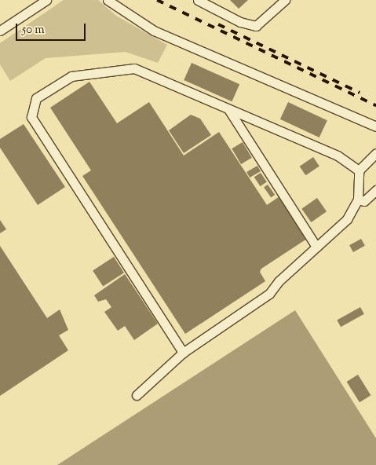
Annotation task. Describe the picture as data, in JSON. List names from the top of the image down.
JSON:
{
  "scale_bar": "50 m"
}
